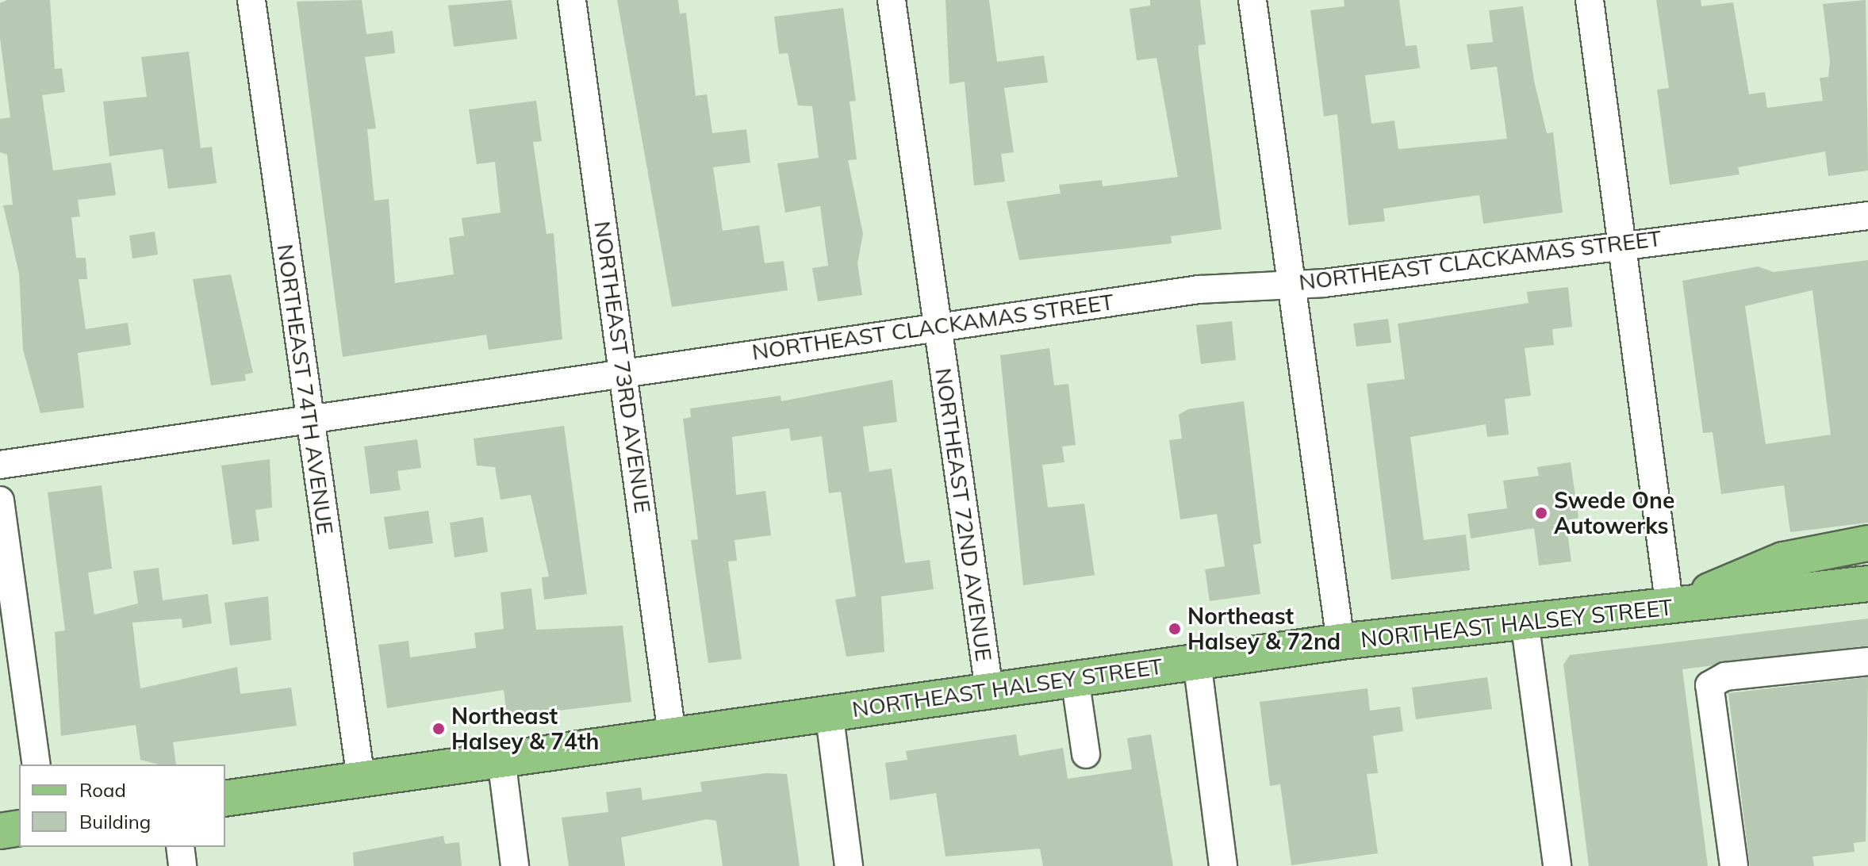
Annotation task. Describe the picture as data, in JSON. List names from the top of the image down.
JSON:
{
  "streets": {
    "main road": ["NORTHEAST HALSEY STREET"],
    "street": [
      "NORTHEAST CLACKAMAS STREET",
      "NORTHEAST 73RD AVENUE",
      "NORTHEAST 74TH AVENUE",
      "NORTHEAST 72ND AVENUE"
    ]
  },
  "crossings": [
    ["NORTHEAST CLACKAMAS STREET", "NORTHEAST 73RD AVENUE"],
    ["NORTHEAST CLACKAMAS STREET", "NORTHEAST 74TH AVENUE"],
    ["NORTHEAST CLACKAMAS STREET", "NORTHEAST 72ND AVENUE"],
    ["NORTHEAST 73RD AVENUE", "NORTHEAST HALSEY STREET"],
    ["NORTHEAST 74TH AVENUE", "NORTHEAST HALSEY STREET"],
    ["NORTHEAST 72ND AVENUE", "NORTHEAST HALSEY STREET"]
  ],
  "places": ["Swede One Autowerks", "Northeast Halsey & 72nd", "Northeast Halsey & 74th"],
  "legend": ["Road", "Building"]
}
